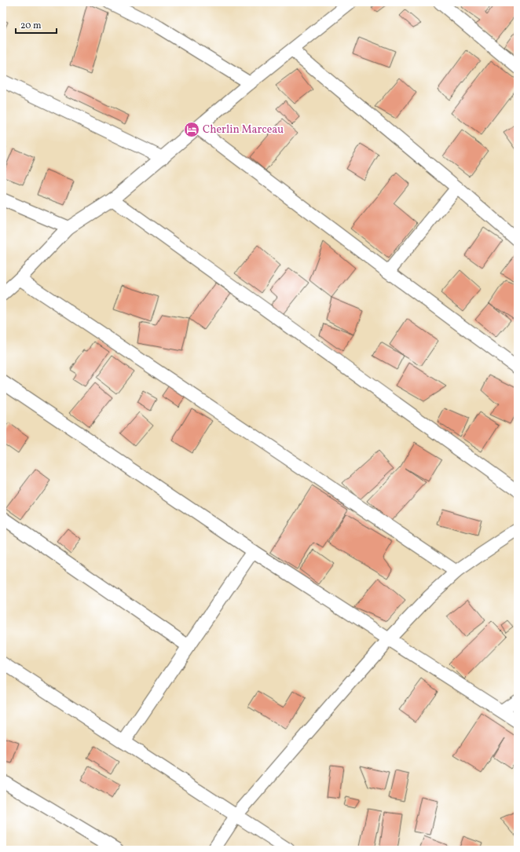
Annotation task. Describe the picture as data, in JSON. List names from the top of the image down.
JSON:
{
  "places": {
    "hotel": ["Cherlin Marceau"]
  },
  "scale_bar": "20 m"
}
